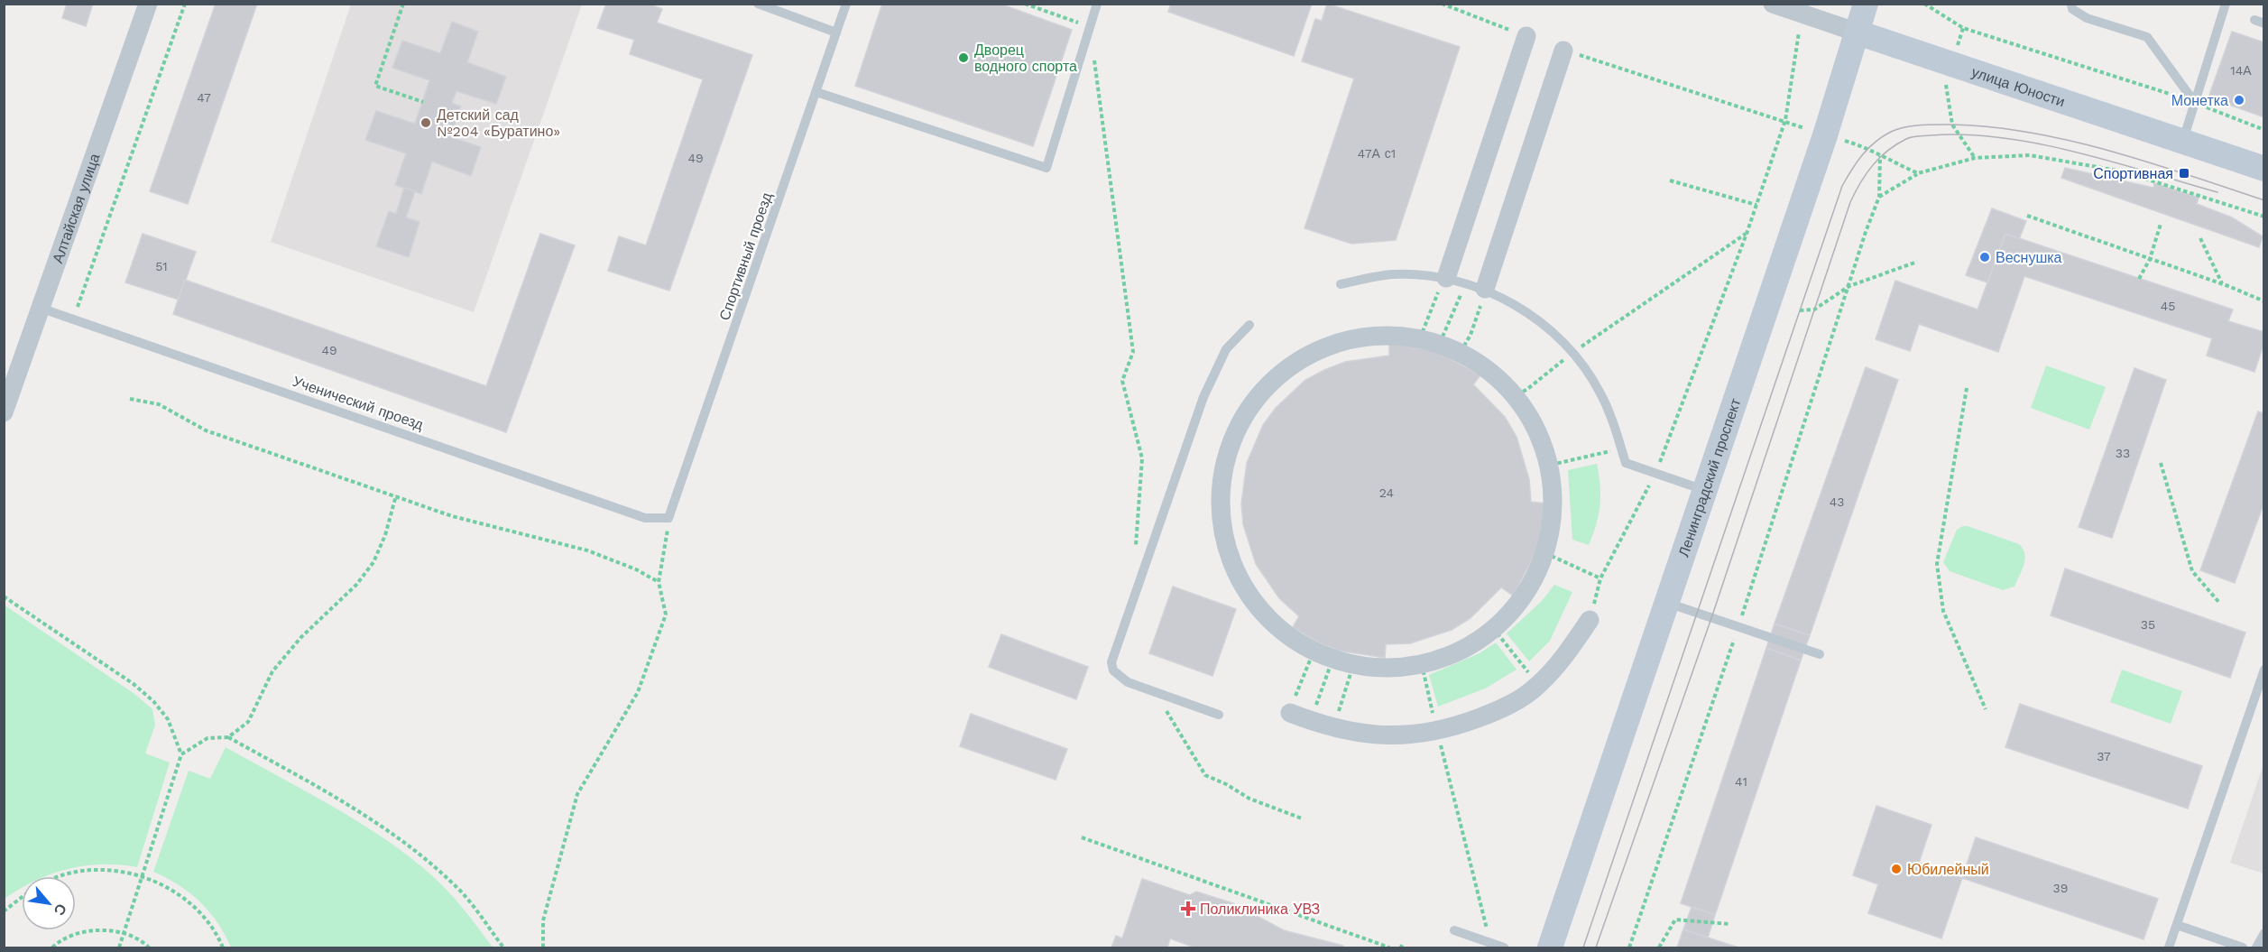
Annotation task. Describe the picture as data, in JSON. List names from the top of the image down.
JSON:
{
  "streets": {
    "main road": ["улица Юности", "Ленинградский проспект"],
    "street": ["Алтайская улица"],
    "lane": ["Спортивный проезд", "Ученический проезд"]
  },
  "crossings": [
    ["улица Юности", "Ленинградский проспект"],
    ["Алтайская улица", "Ученический проезд"],
    ["Спортивный проезд", "Ученический проезд"]
  ],
  "places": {
    "other": [
      "Дворец водного спорта",
      "Монетка",
      "Детский сад №204 «Буратино»",
      "Веснушка",
      "Юбилейный"
    ],
    "transit": ["Спортивная"],
    "health": ["Поликлиника УВЗ"]
  },
  "house_numbers": [
    "14А",
    "47",
    "47А с1",
    "49",
    "51",
    "45",
    "49",
    "33",
    "24",
    "43",
    "35",
    "37",
    "41",
    "39"
  ],
  "north": "bottom right"
}
